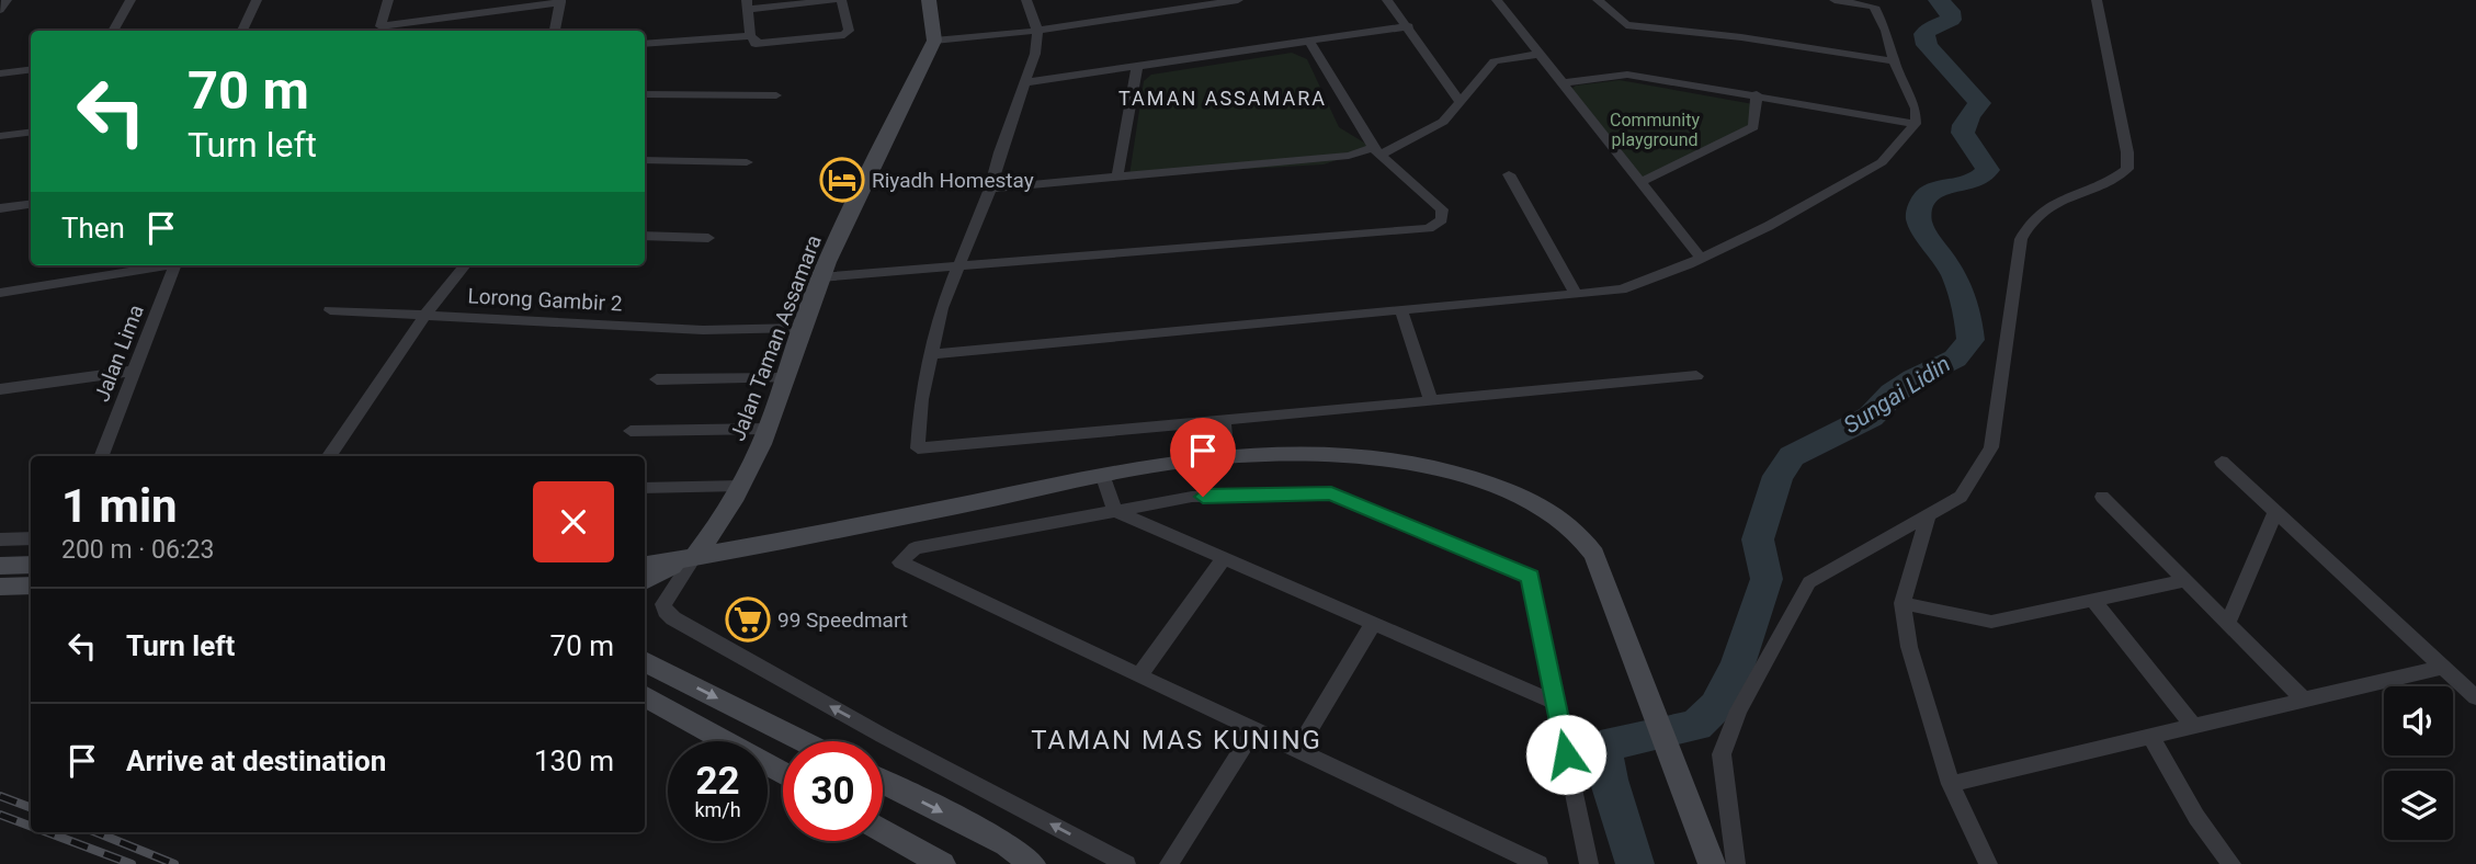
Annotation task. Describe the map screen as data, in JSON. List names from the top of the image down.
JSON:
{
  "streets": {
    "street": ["Lorong Gambir 2", "Jalan Taman Assamara", "Jalan Lima"]
  },
  "crossings": [
    ["Lorong Gambir 2", "Jalan Taman Assamara"]
  ],
  "districts": ["TAMAN ASSAMARA", "TAMAN MAS KUNING"],
  "water": ["Sungai Lidin"],
  "parks": ["Community playground"],
  "places": {
    "hotel": ["Riyadh Homestay"],
    "supermarket": ["99 Speedmart"]
  },
  "page": {
    "turn": ["70 m", "Turn left"],
    "then": "Then",
    "heading": ["1 min", "200 m · 06:23"],
    "list": [
      {
        "name": "Turn left",
        "value": "70 m"
      },
      {
        "name": "Arrive at destination",
        "value": "130 m"
      }
    ],
    "speed": "22 km/h",
    "limit": "30"
  }
}
